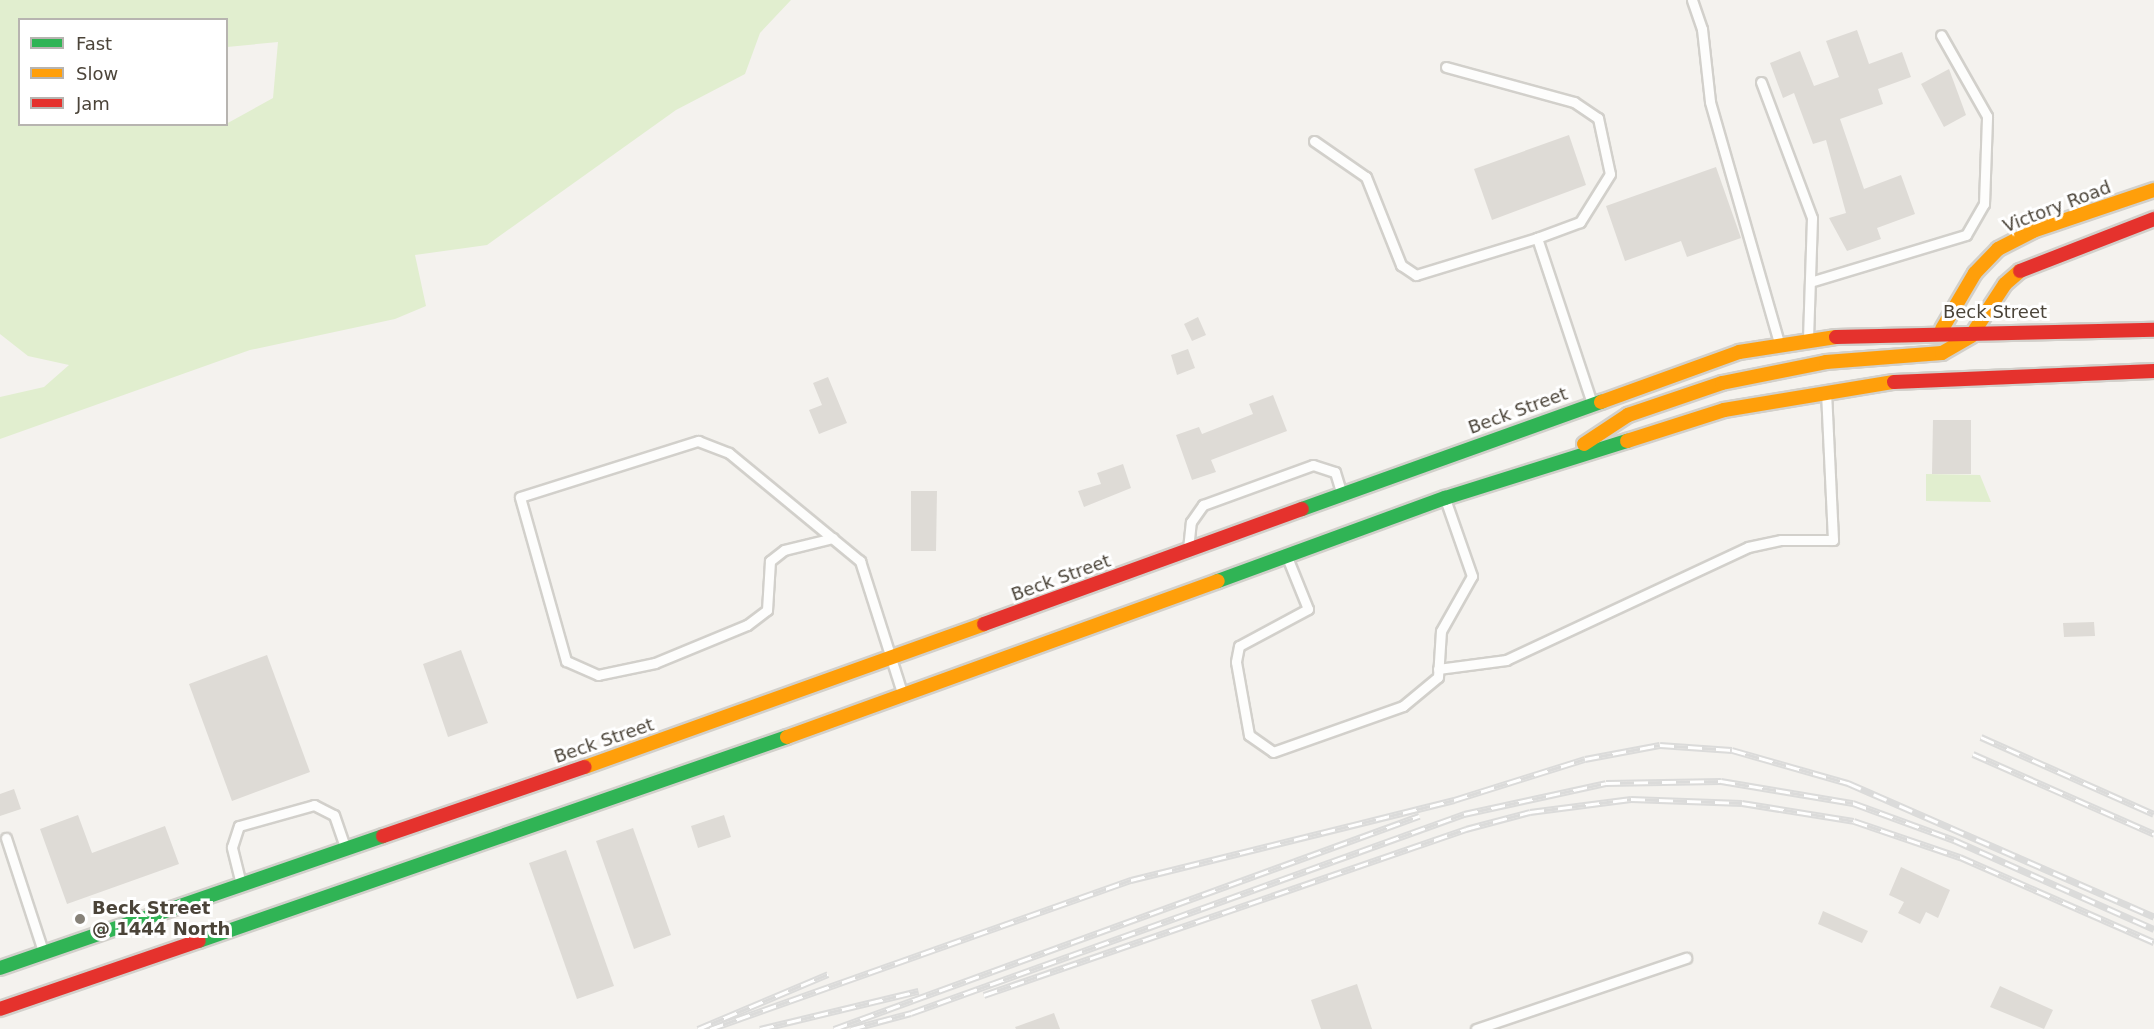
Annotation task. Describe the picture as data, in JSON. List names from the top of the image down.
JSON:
{
  "streets": {
    "main road": ["Victory Road", "Beck Street"]
  },
  "crossings": [
    ["Victory Road", "Beck Street"]
  ],
  "places": ["Beck Street @ 1444 North"],
  "legend": ["Fast", "Slow", "Jam"]
}
